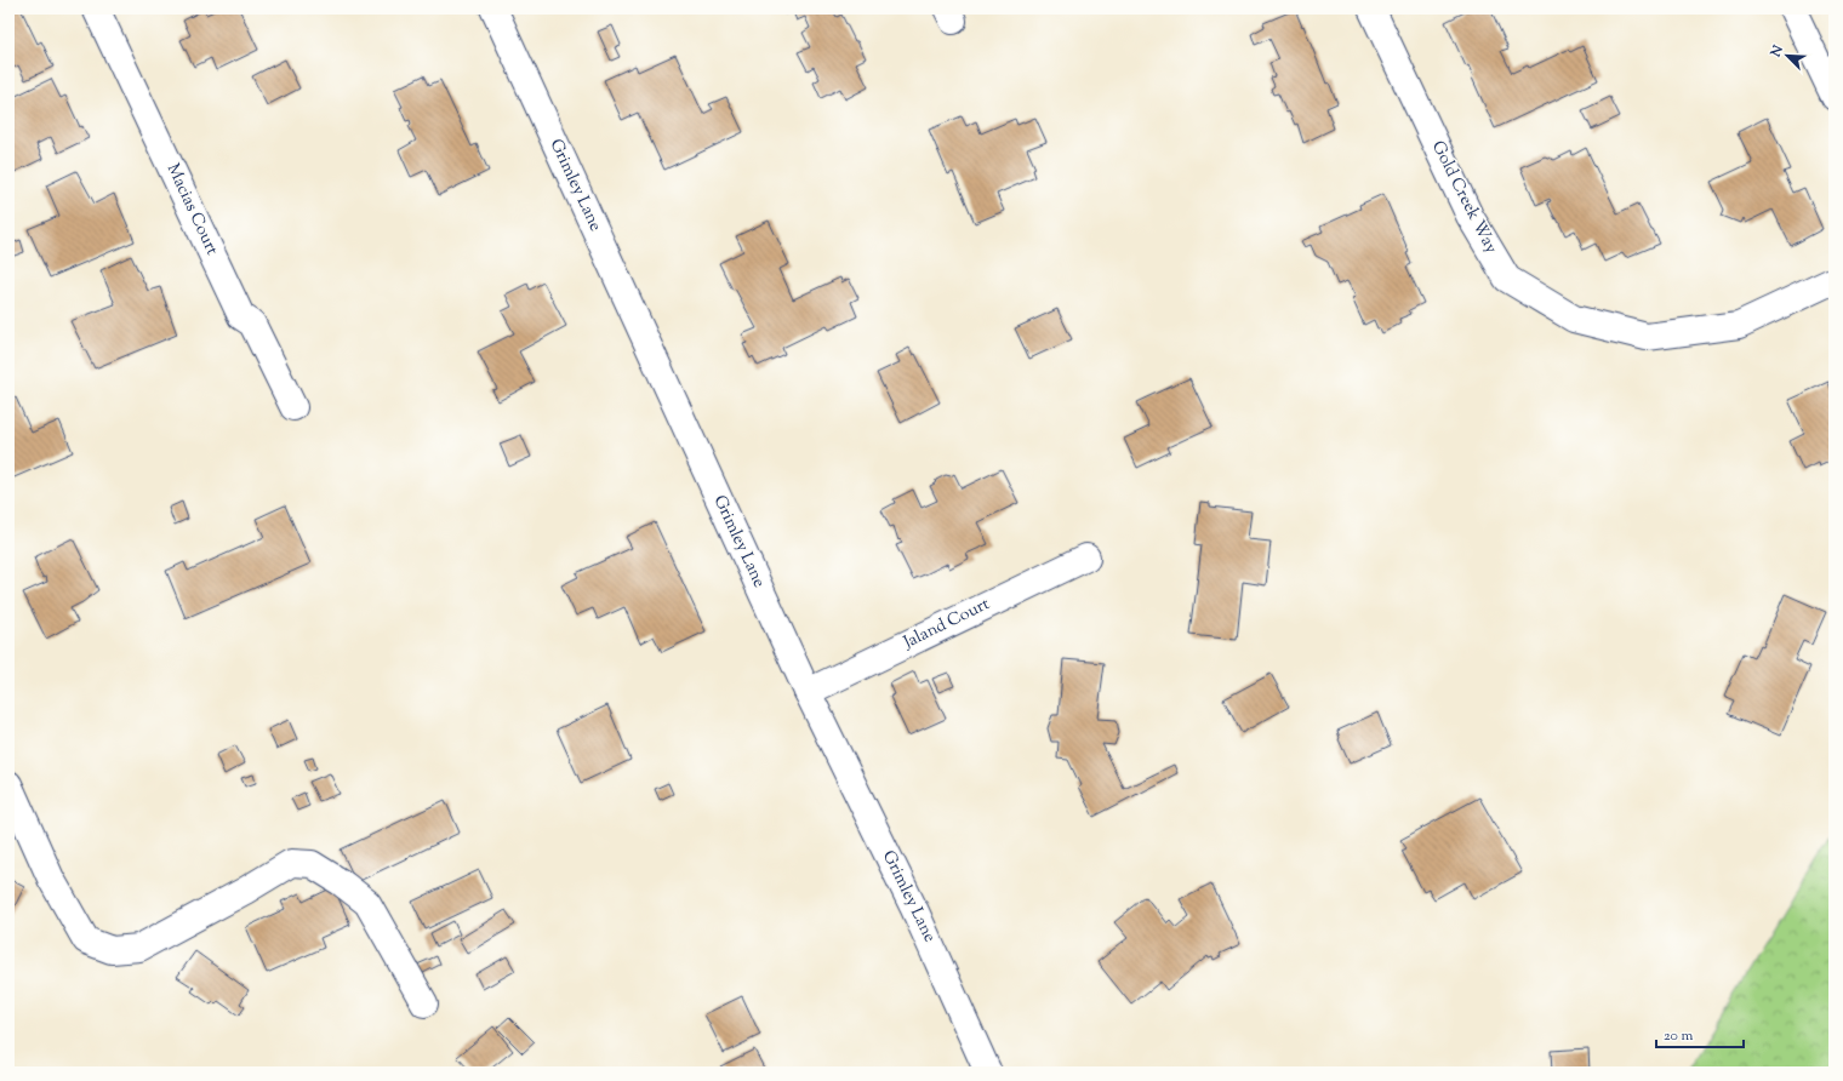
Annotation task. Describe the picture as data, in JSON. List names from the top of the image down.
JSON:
{
  "streets": {
    "street": [
      "Grimley Lane",
      "Gold Creek Way",
      "Macias Court",
      "Jaland Court"
    ]
  },
  "crossings": [
    ["Grimley Lane", "Jaland Court"]
  ],
  "scale_bar": "20 m",
  "north": "top left"
}
